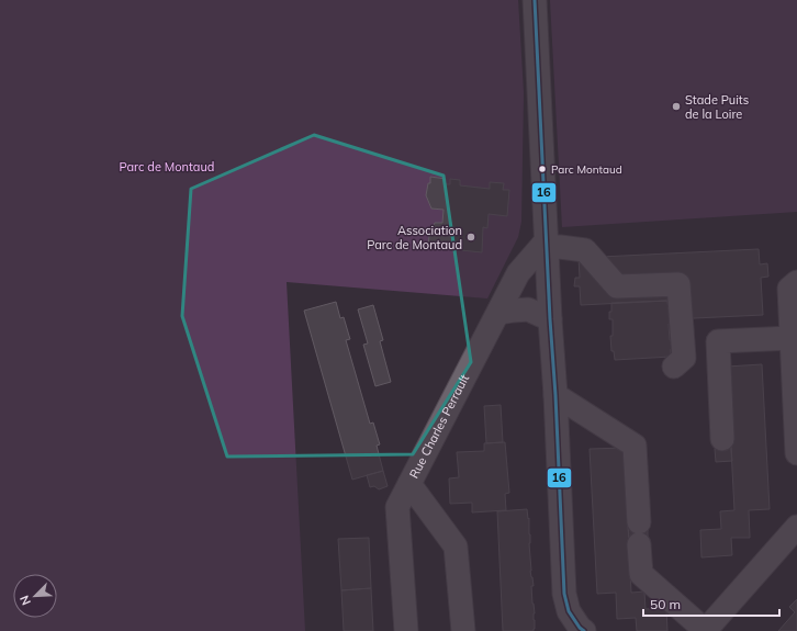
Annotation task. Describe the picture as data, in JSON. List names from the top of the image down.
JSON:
{
  "streets": {
    "street": ["Rue Charles Perrault"]
  },
  "parks": ["Parc de Montaud"],
  "places": ["Stade Puits de la Loire", "Parc Montaud", "Association Parc de Montaud"],
  "lines": ["transit line 16"],
  "scale_bar": "50 m",
  "north": "bottom left"
}
